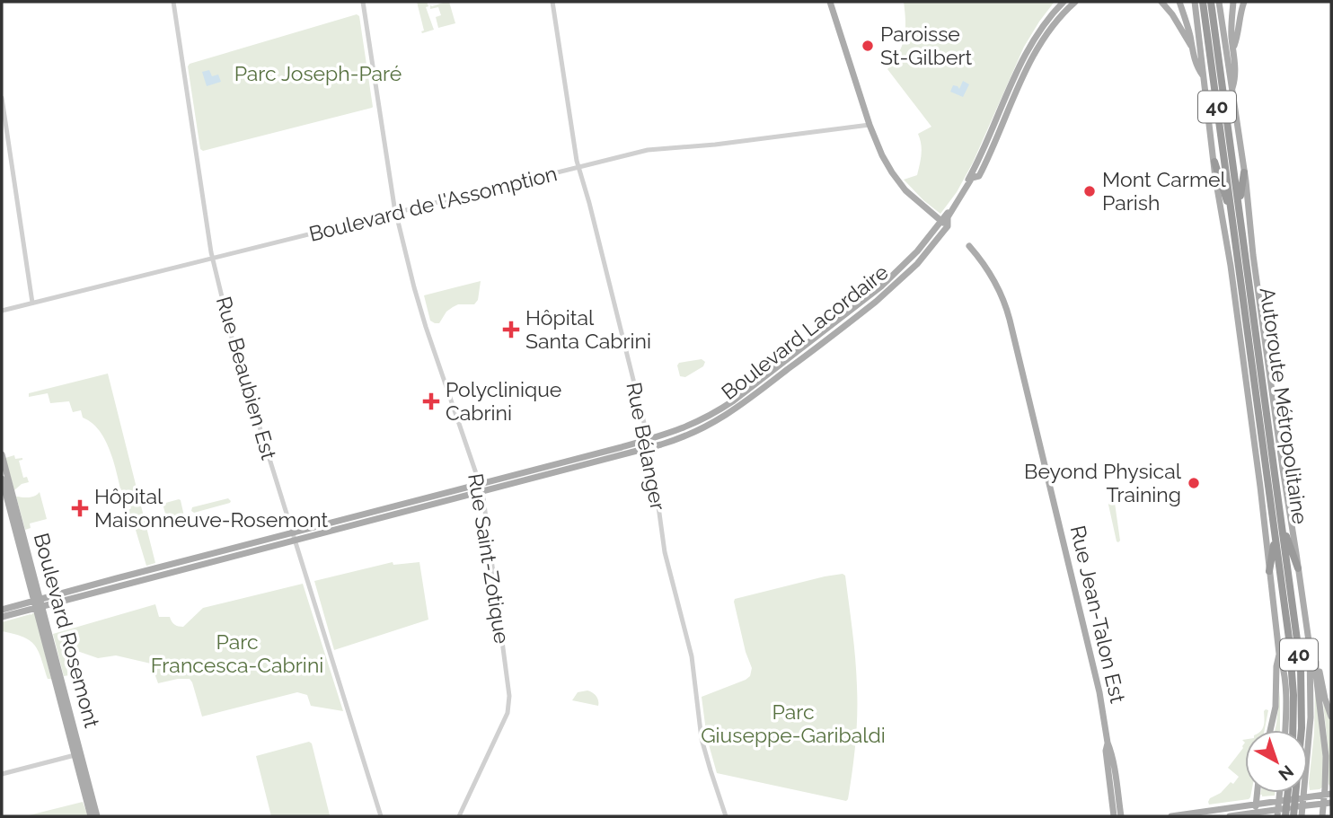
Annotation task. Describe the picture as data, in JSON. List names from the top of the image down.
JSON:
{
  "streets": {
    "highway": ["40", "Autoroute Métropolitaine"],
    "main road": ["Boulevard Lacordaire", "Rue Jean-Talon Est", "Boulevard Rosemont"],
    "street": [
      "Boulevard de l'Assomption",
      "Rue Beaubien Est",
      "Rue Bélanger",
      "Rue Saint-Zotique"
    ]
  },
  "crossings": [
    ["Boulevard de l'Assomption", "Rue Beaubien Est"],
    ["Boulevard de l'Assomption", "Rue Bélanger"],
    ["Boulevard de l'Assomption", "Rue Saint-Zotique"],
    ["Boulevard Lacordaire", "Rue Bélanger"],
    ["Boulevard Lacordaire", "Rue Saint-Zotique"]
  ],
  "parks": ["Parc Joseph-Paré", "Parc Francesca-Cabrini", "Parc Giuseppe-Garibaldi"],
  "places": {
    "other": ["Paroisse St-Gilbert", "Mont Carmel Parish", "Beyond Physical Training"],
    "health": ["Hôpital Santa Cabrini", "Polyclinique Cabrini", "Hôpital Maisonneuve-Rosemont"]
  },
  "north": "bottom right"
}
